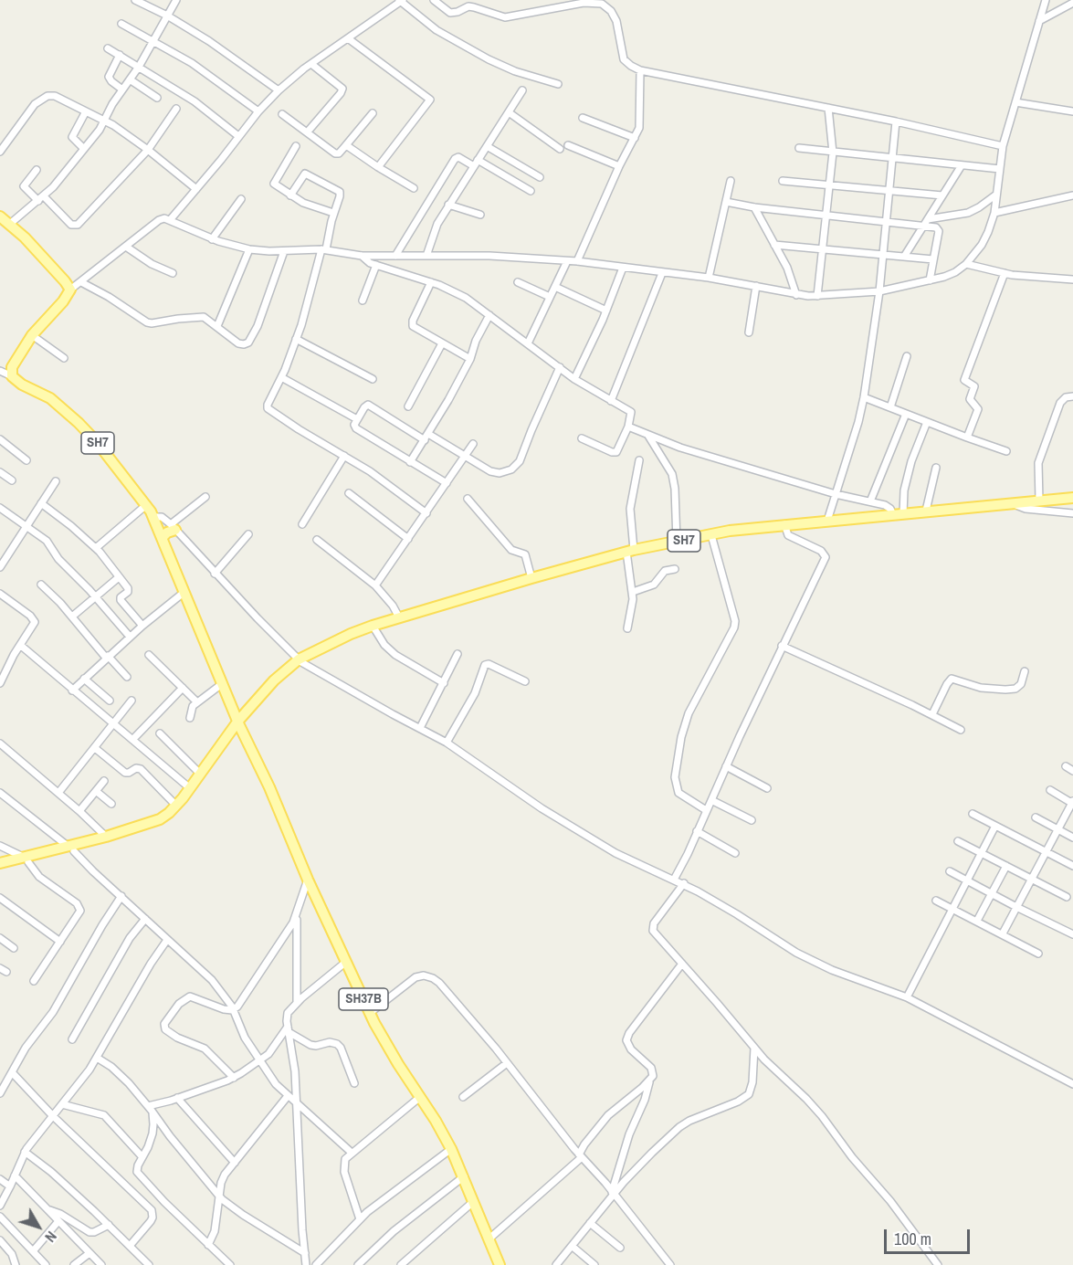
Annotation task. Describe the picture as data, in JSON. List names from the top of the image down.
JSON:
{
  "streets": {
    "main road": ["SH7", "SH37B"]
  },
  "crossings": [
    ["SH7", "SH37B"]
  ],
  "scale_bar": "100 m",
  "north": "bottom right"
}
